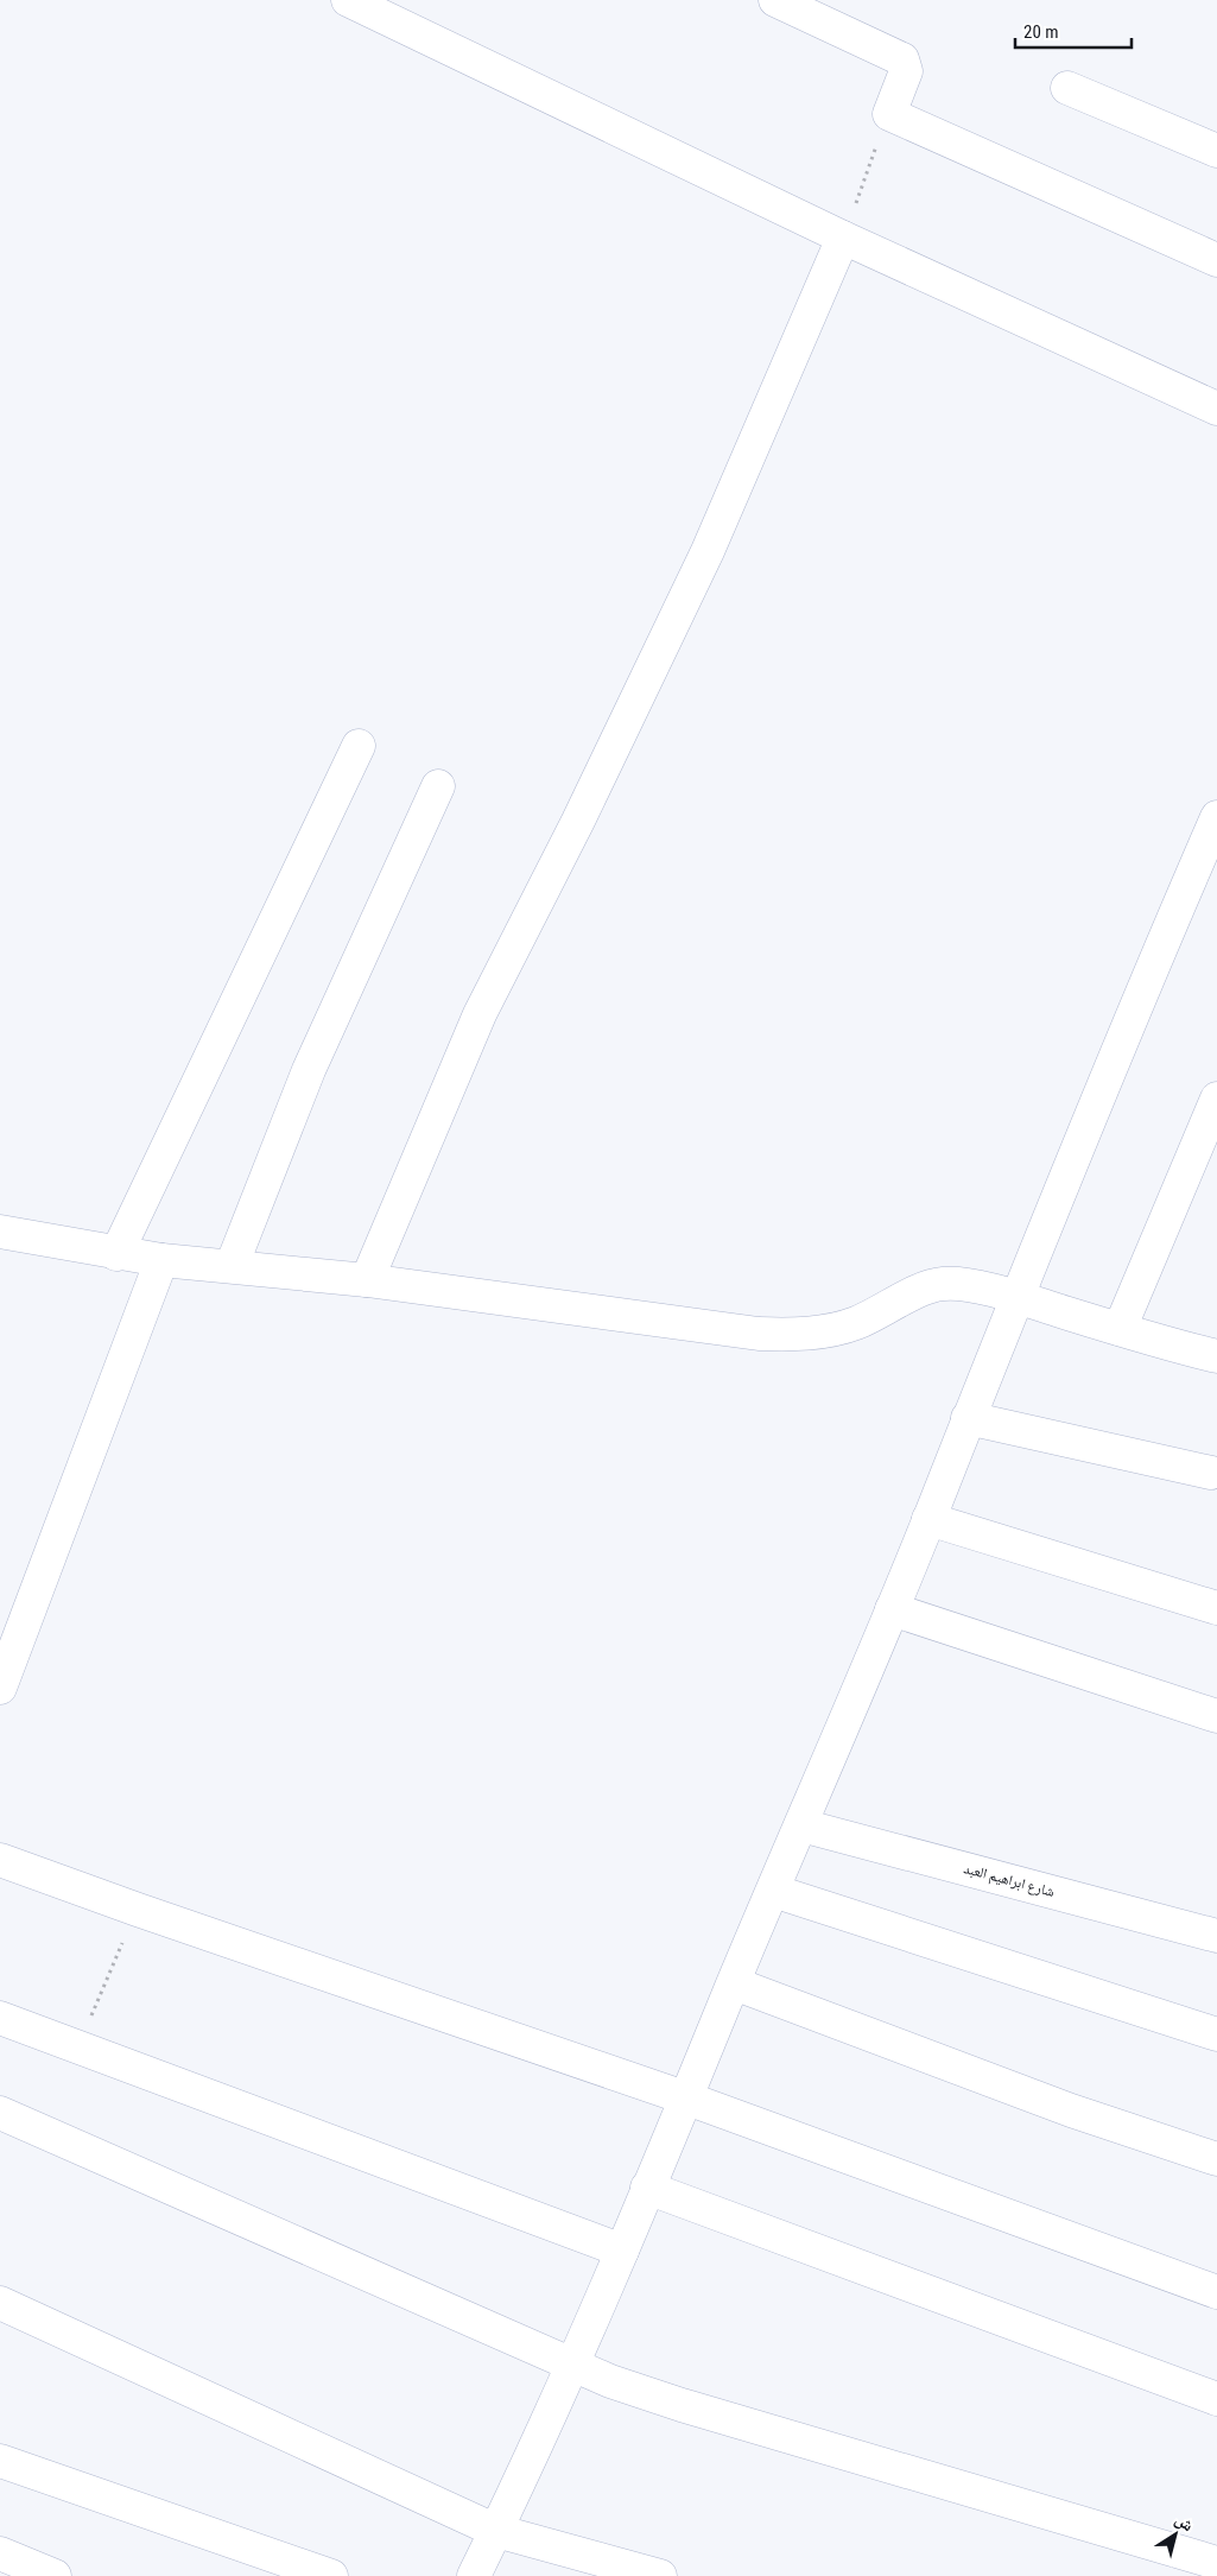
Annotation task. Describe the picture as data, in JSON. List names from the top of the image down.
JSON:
{
  "streets": {
    "street": ["شارع ابراهيم العبد"]
  },
  "scale_bar": "20 m",
  "north": "top right"
}
